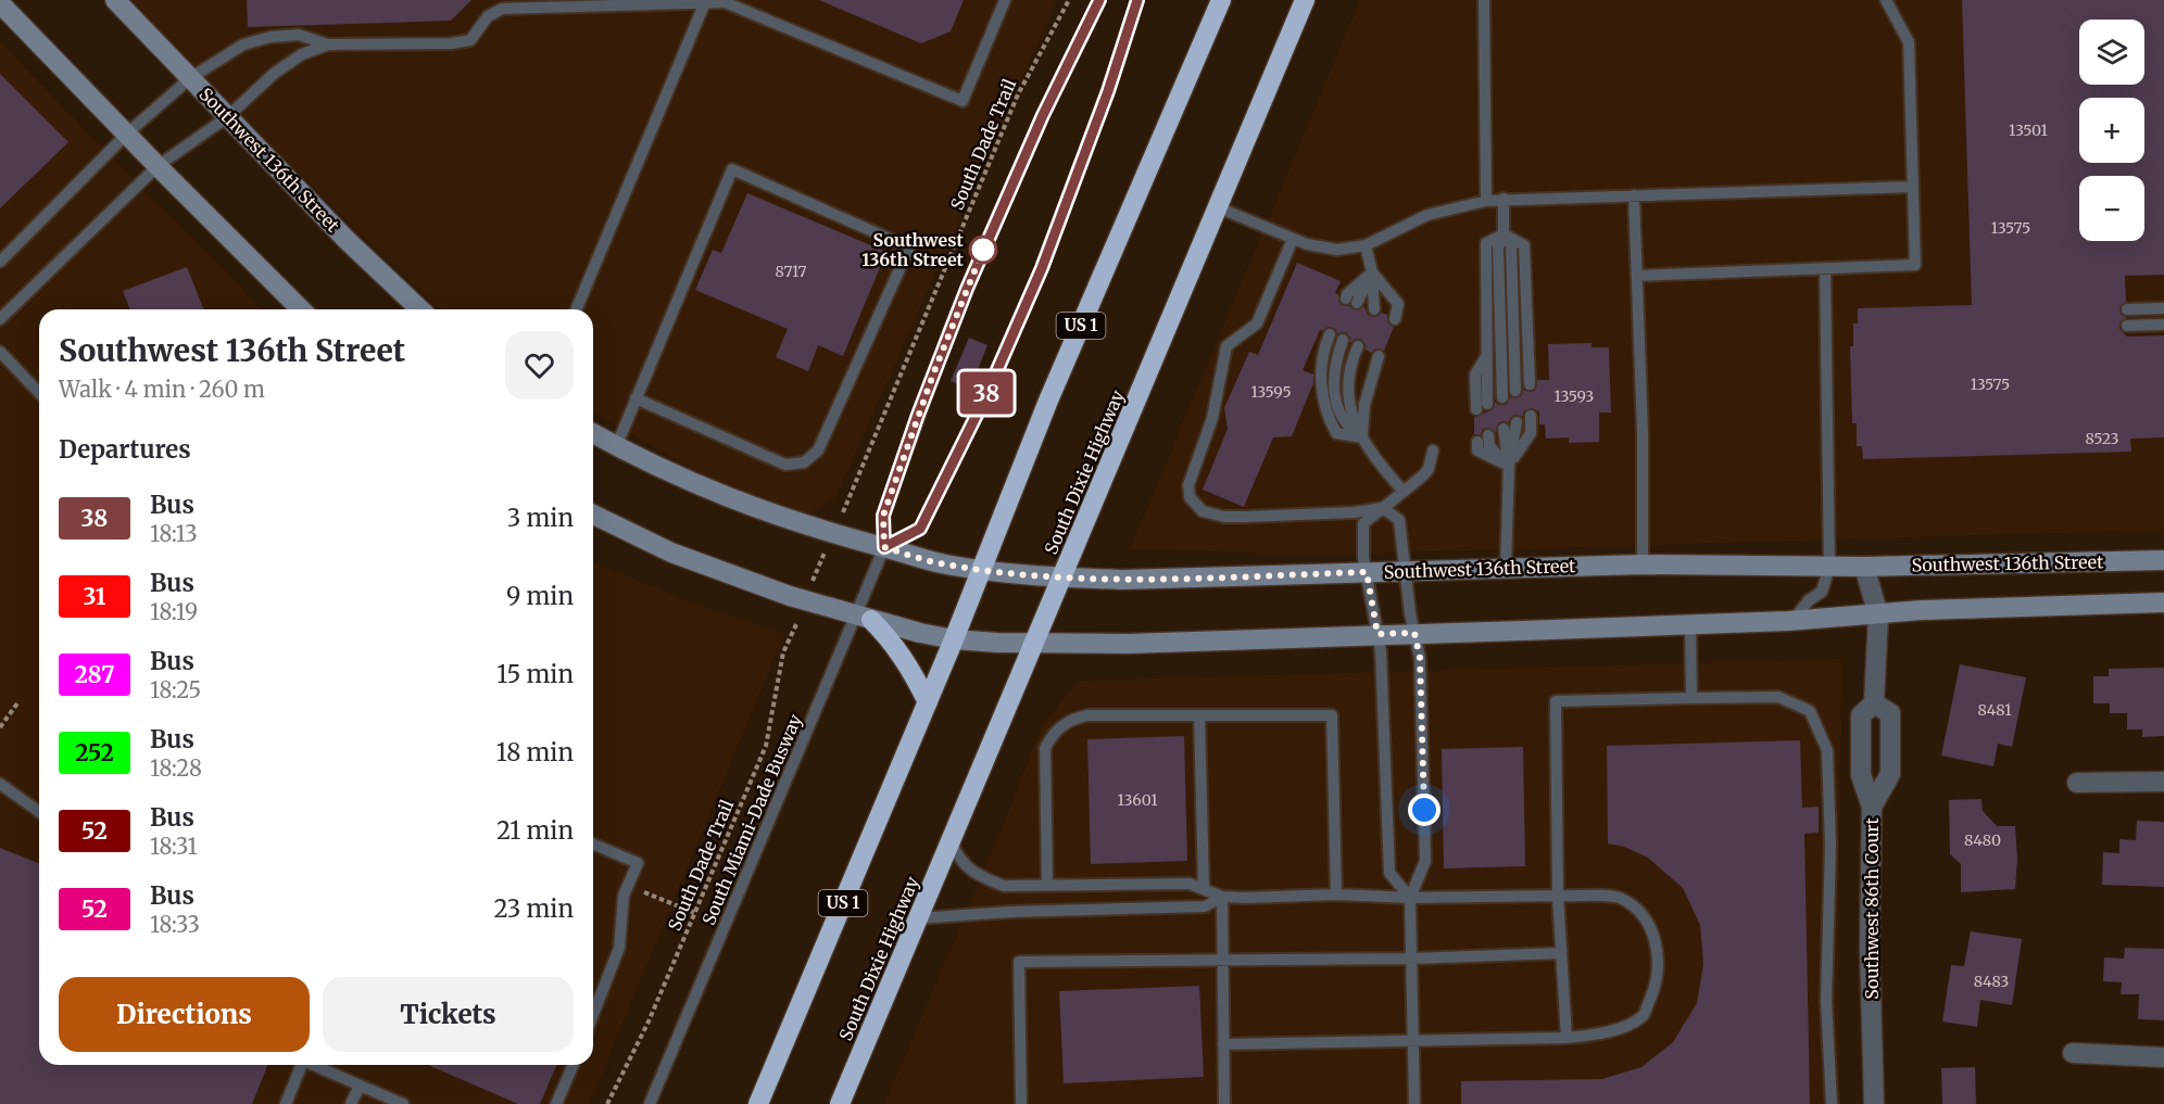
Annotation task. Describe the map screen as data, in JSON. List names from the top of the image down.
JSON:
{
  "streets": {
    "highway": ["US 1", "South Dixie Highway"],
    "street": ["Southwest 136th Street", "Southwest 86th Court"],
    "lane": ["South Miami-Dade Busway"],
    "path": ["South Dade Trail"]
  },
  "crossings": [
    ["Southwest 136th Street", "US 1"],
    ["Southwest 136th Street", "South Dixie Highway"],
    ["Southwest 136th Street", "South Miami-Dade Busway"],
    ["Southwest 136th Street", "Southwest 86th Court"]
  ],
  "places": ["Southwest 136th Street"],
  "lines": ["bus line 38"],
  "house_numbers": [
    "13501",
    "13575",
    "8717",
    "13575",
    "13595",
    "13593",
    "8523",
    "8481",
    "13601",
    "8480",
    "8483"
  ],
  "page": {
    "on_map": "38",
    "map_buttons": ["+", "−"],
    "heading": [
      ["Southwest 136th Street", "Walk · 4 min · 260 m"],
      "Departures"
    ],
    "list": [
      {
        "mark": "38",
        "name": "Bus",
        "note": "18:13",
        "value": "3 min"
      },
      {
        "mark": "31",
        "name": "Bus",
        "note": "18:19",
        "value": "9 min"
      },
      {
        "mark": "287",
        "name": "Bus",
        "note": "18:25",
        "value": "15 min"
      },
      {
        "mark": "252",
        "name": "Bus",
        "note": "18:28",
        "value": "18 min"
      },
      {
        "mark": "52",
        "name": "Bus",
        "note": "18:31",
        "value": "21 min"
      },
      {
        "mark": "52",
        "name": "Bus",
        "note": "18:33",
        "value": "23 min"
      }
    ],
    "buttons": ["Directions", "Tickets"]
  }
}
